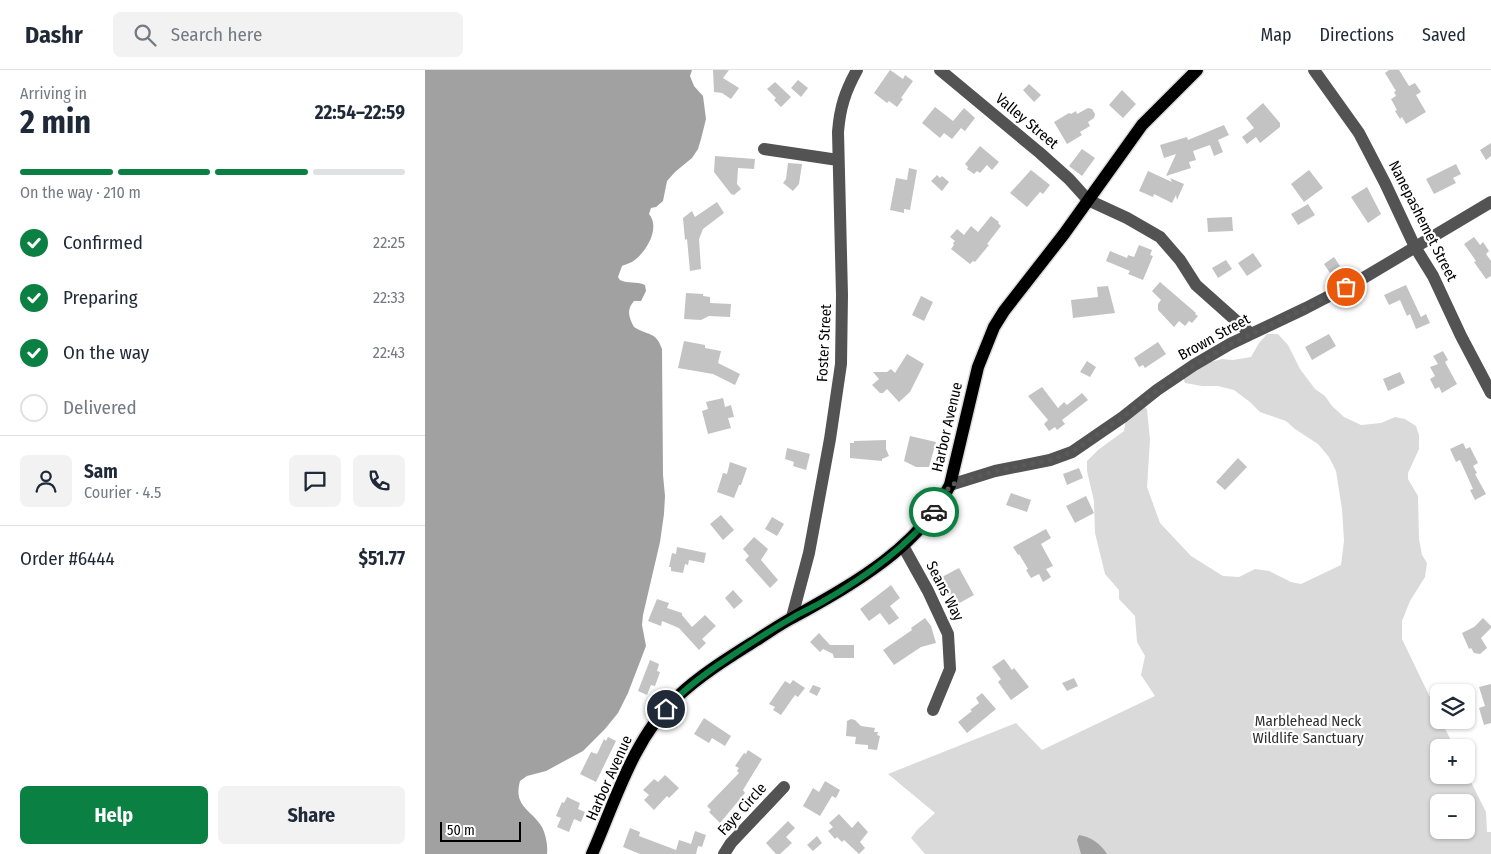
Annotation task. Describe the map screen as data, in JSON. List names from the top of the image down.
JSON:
{
  "streets": {
    "main road": ["Harbor Avenue"],
    "street": [
      "Valley Street",
      "Nanepashemet Street",
      "Brown Street",
      "Foster Street",
      "Seans Way",
      "Faye Circle"
    ]
  },
  "crossings": [
    ["Valley Street", "Harbor Avenue"],
    ["Nanepashemet Street", "Brown Street"],
    ["Brown Street", "Harbor Avenue"],
    ["Foster Street", "Harbor Avenue"],
    ["Harbor Avenue", "Seans Way"]
  ],
  "parks": ["Marblehead Neck Wildlife Sanctuary"],
  "scale_bar": "50 m",
  "page": {
    "header": "Dashr",
    "search": "Search here",
    "nav": ["Map", "Directions", "Saved"],
    "heading": ["2 min", "Arriving in", "22:54–22:59"],
    "panel": [
      "Sam",
      "Courier · 4.5",
      "Order #6444",
      "$51.77"
    ],
    "bar": "On the way · 210 m",
    "list": [
      ["Confirmed", "22:25"],
      ["Preparing", "22:33"],
      ["On the way", "22:43"],
      "Delivered"
    ],
    "map_buttons": ["+", "−"],
    "buttons": ["Help", "Share"],
    "scale": "50 m"
  }
}
